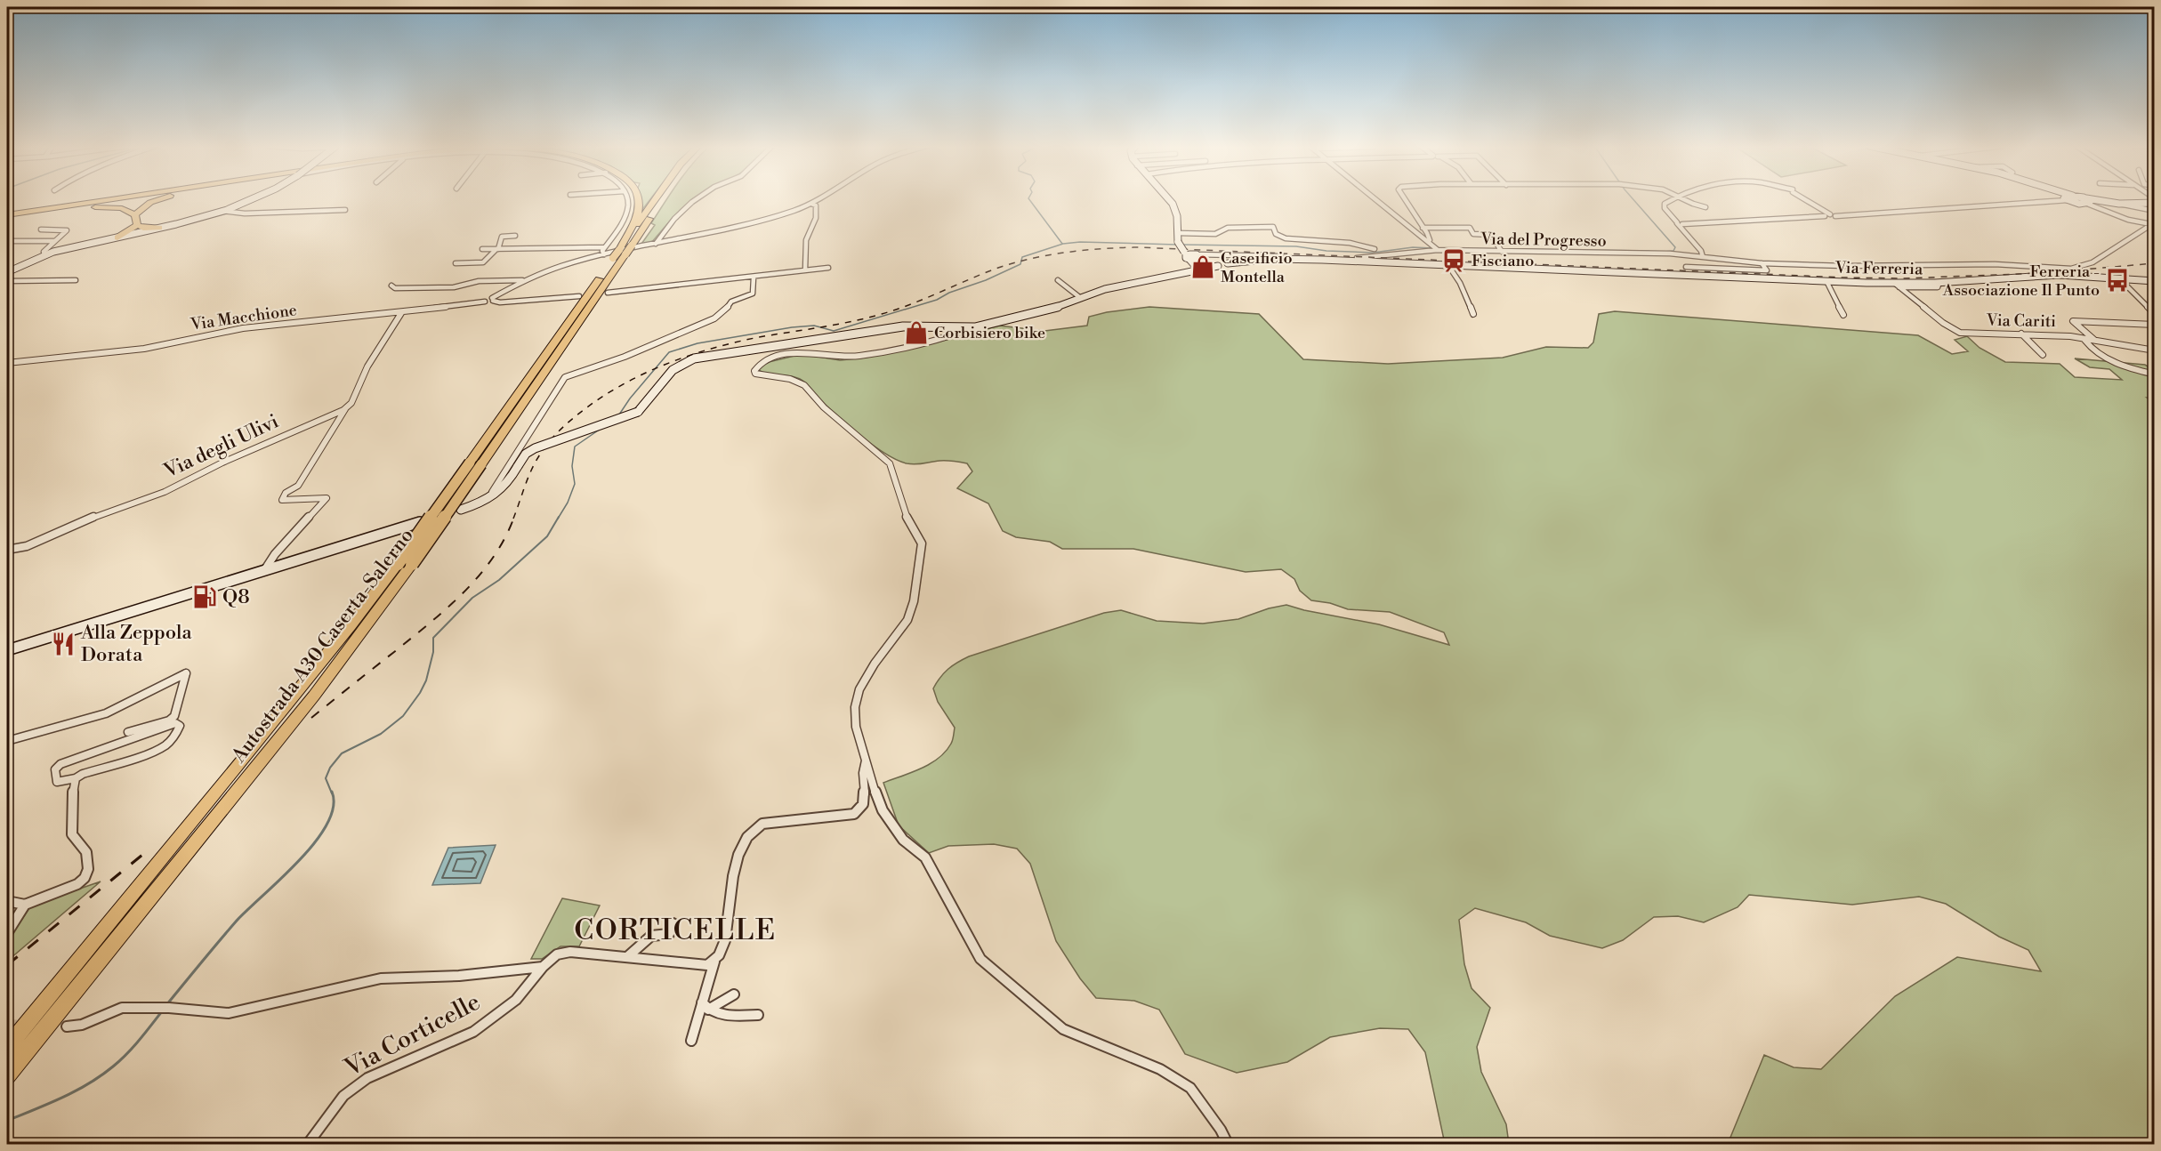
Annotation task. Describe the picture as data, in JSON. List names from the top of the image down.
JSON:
{
  "streets": {
    "highway": ["Autostrada A30 Caserta-Salerno"],
    "main road": ["Via Ferreria"],
    "street": [
      "Via del Progresso",
      "Via Macchione",
      "Via Cariti",
      "Via degli Ulivi",
      "Via Corticelle"
    ]
  },
  "crossings": [
    ["Via del Progresso", "Via Ferreria"],
    ["Via Ferreria", "Via Cariti"]
  ],
  "districts": ["CORTICELLE"],
  "places": {
    "station": ["Fisciano"],
    "shop": ["Caseificio Montella", "Corbisiero bike"],
    "bus stop": ["Ferreria - Associazione Il Punto"],
    "fuel station": ["Q8"],
    "restaurant": ["Alla Zeppola Dorata"]
  }
}
